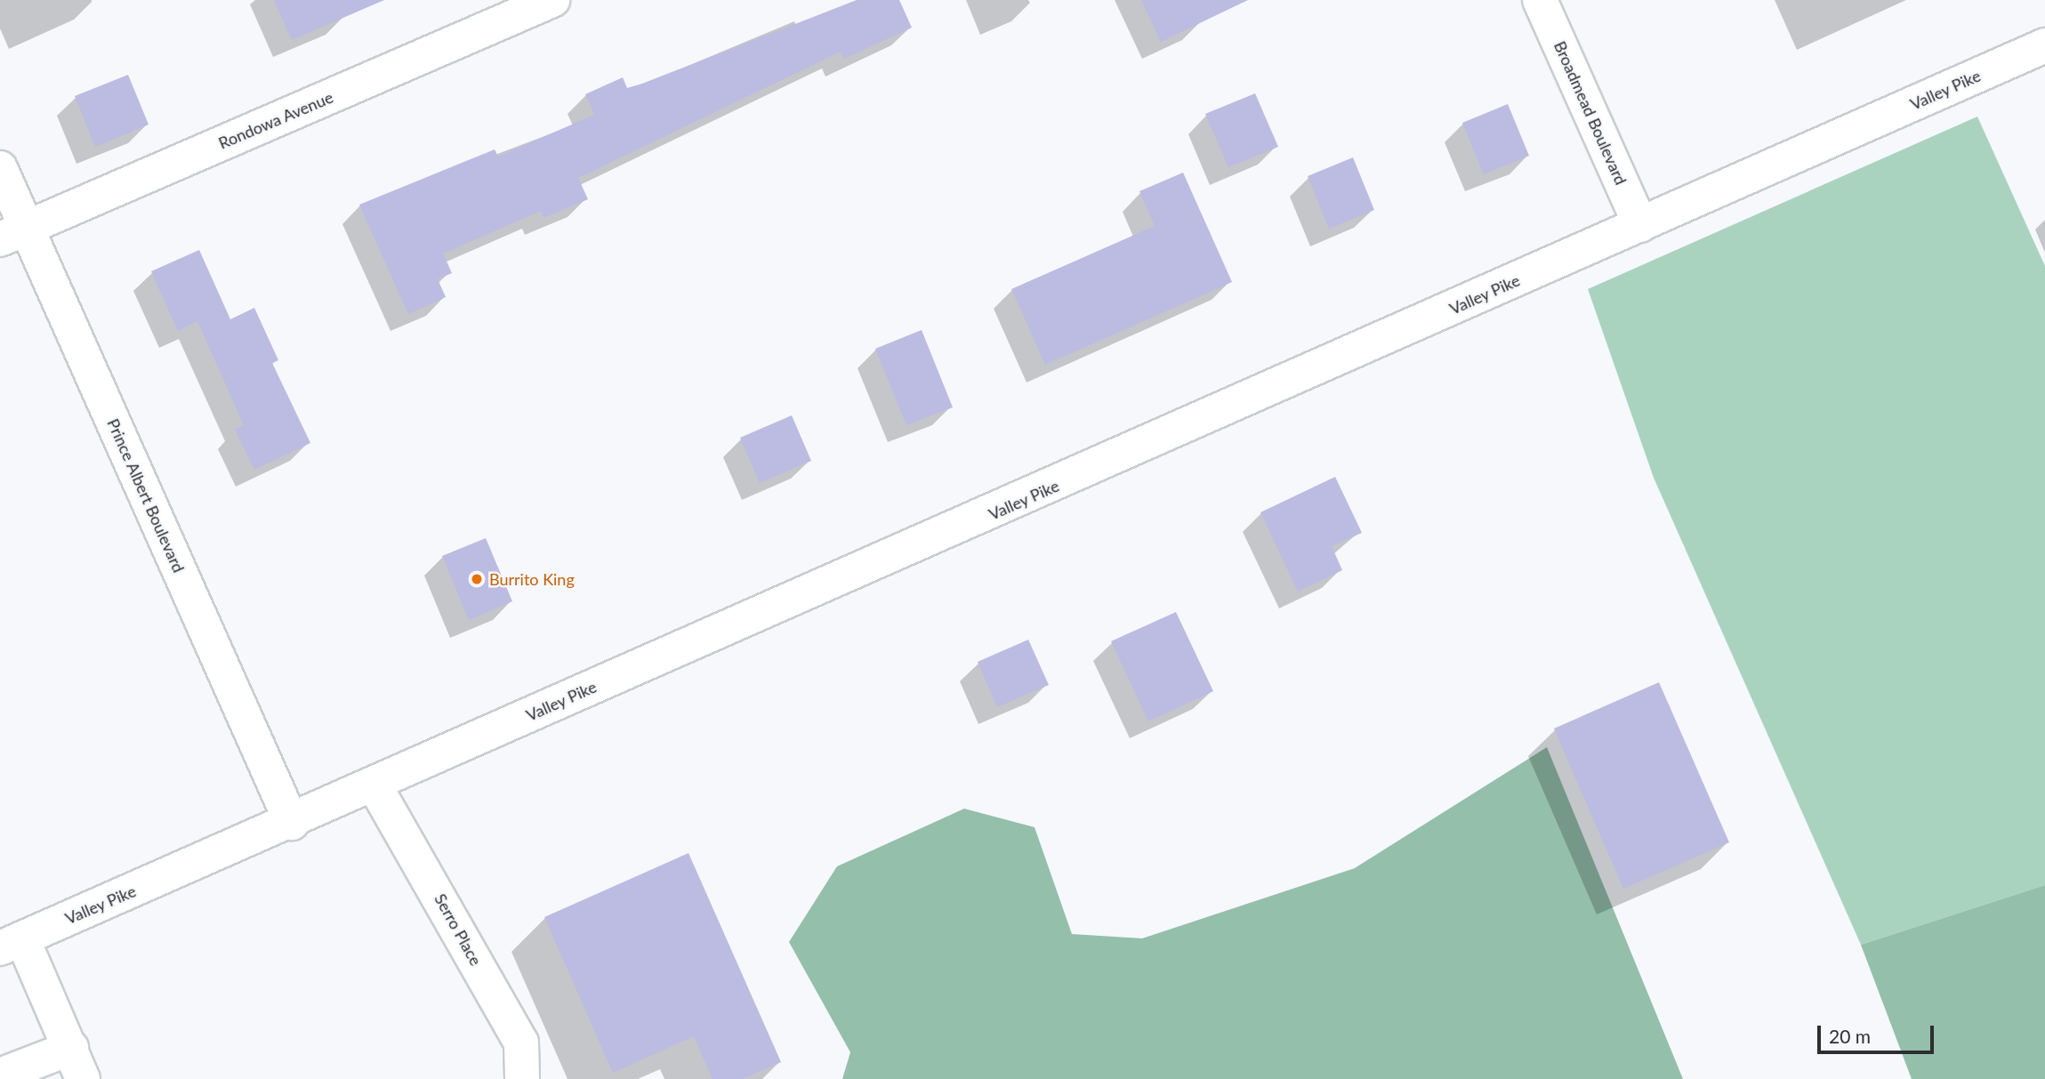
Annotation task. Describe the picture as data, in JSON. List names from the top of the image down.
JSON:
{
  "streets": {
    "street": [
      "Valley Pike",
      "Broadmead Boulevard",
      "Rondowa Avenue",
      "Prince Albert Boulevard",
      "Serro Place"
    ]
  },
  "crossings": [
    ["Valley Pike", "Broadmead Boulevard"],
    ["Valley Pike", "Prince Albert Boulevard"],
    ["Valley Pike", "Serro Place"],
    ["Rondowa Avenue", "Prince Albert Boulevard"]
  ],
  "places": ["Burrito King"],
  "scale_bar": "20 m"
}
